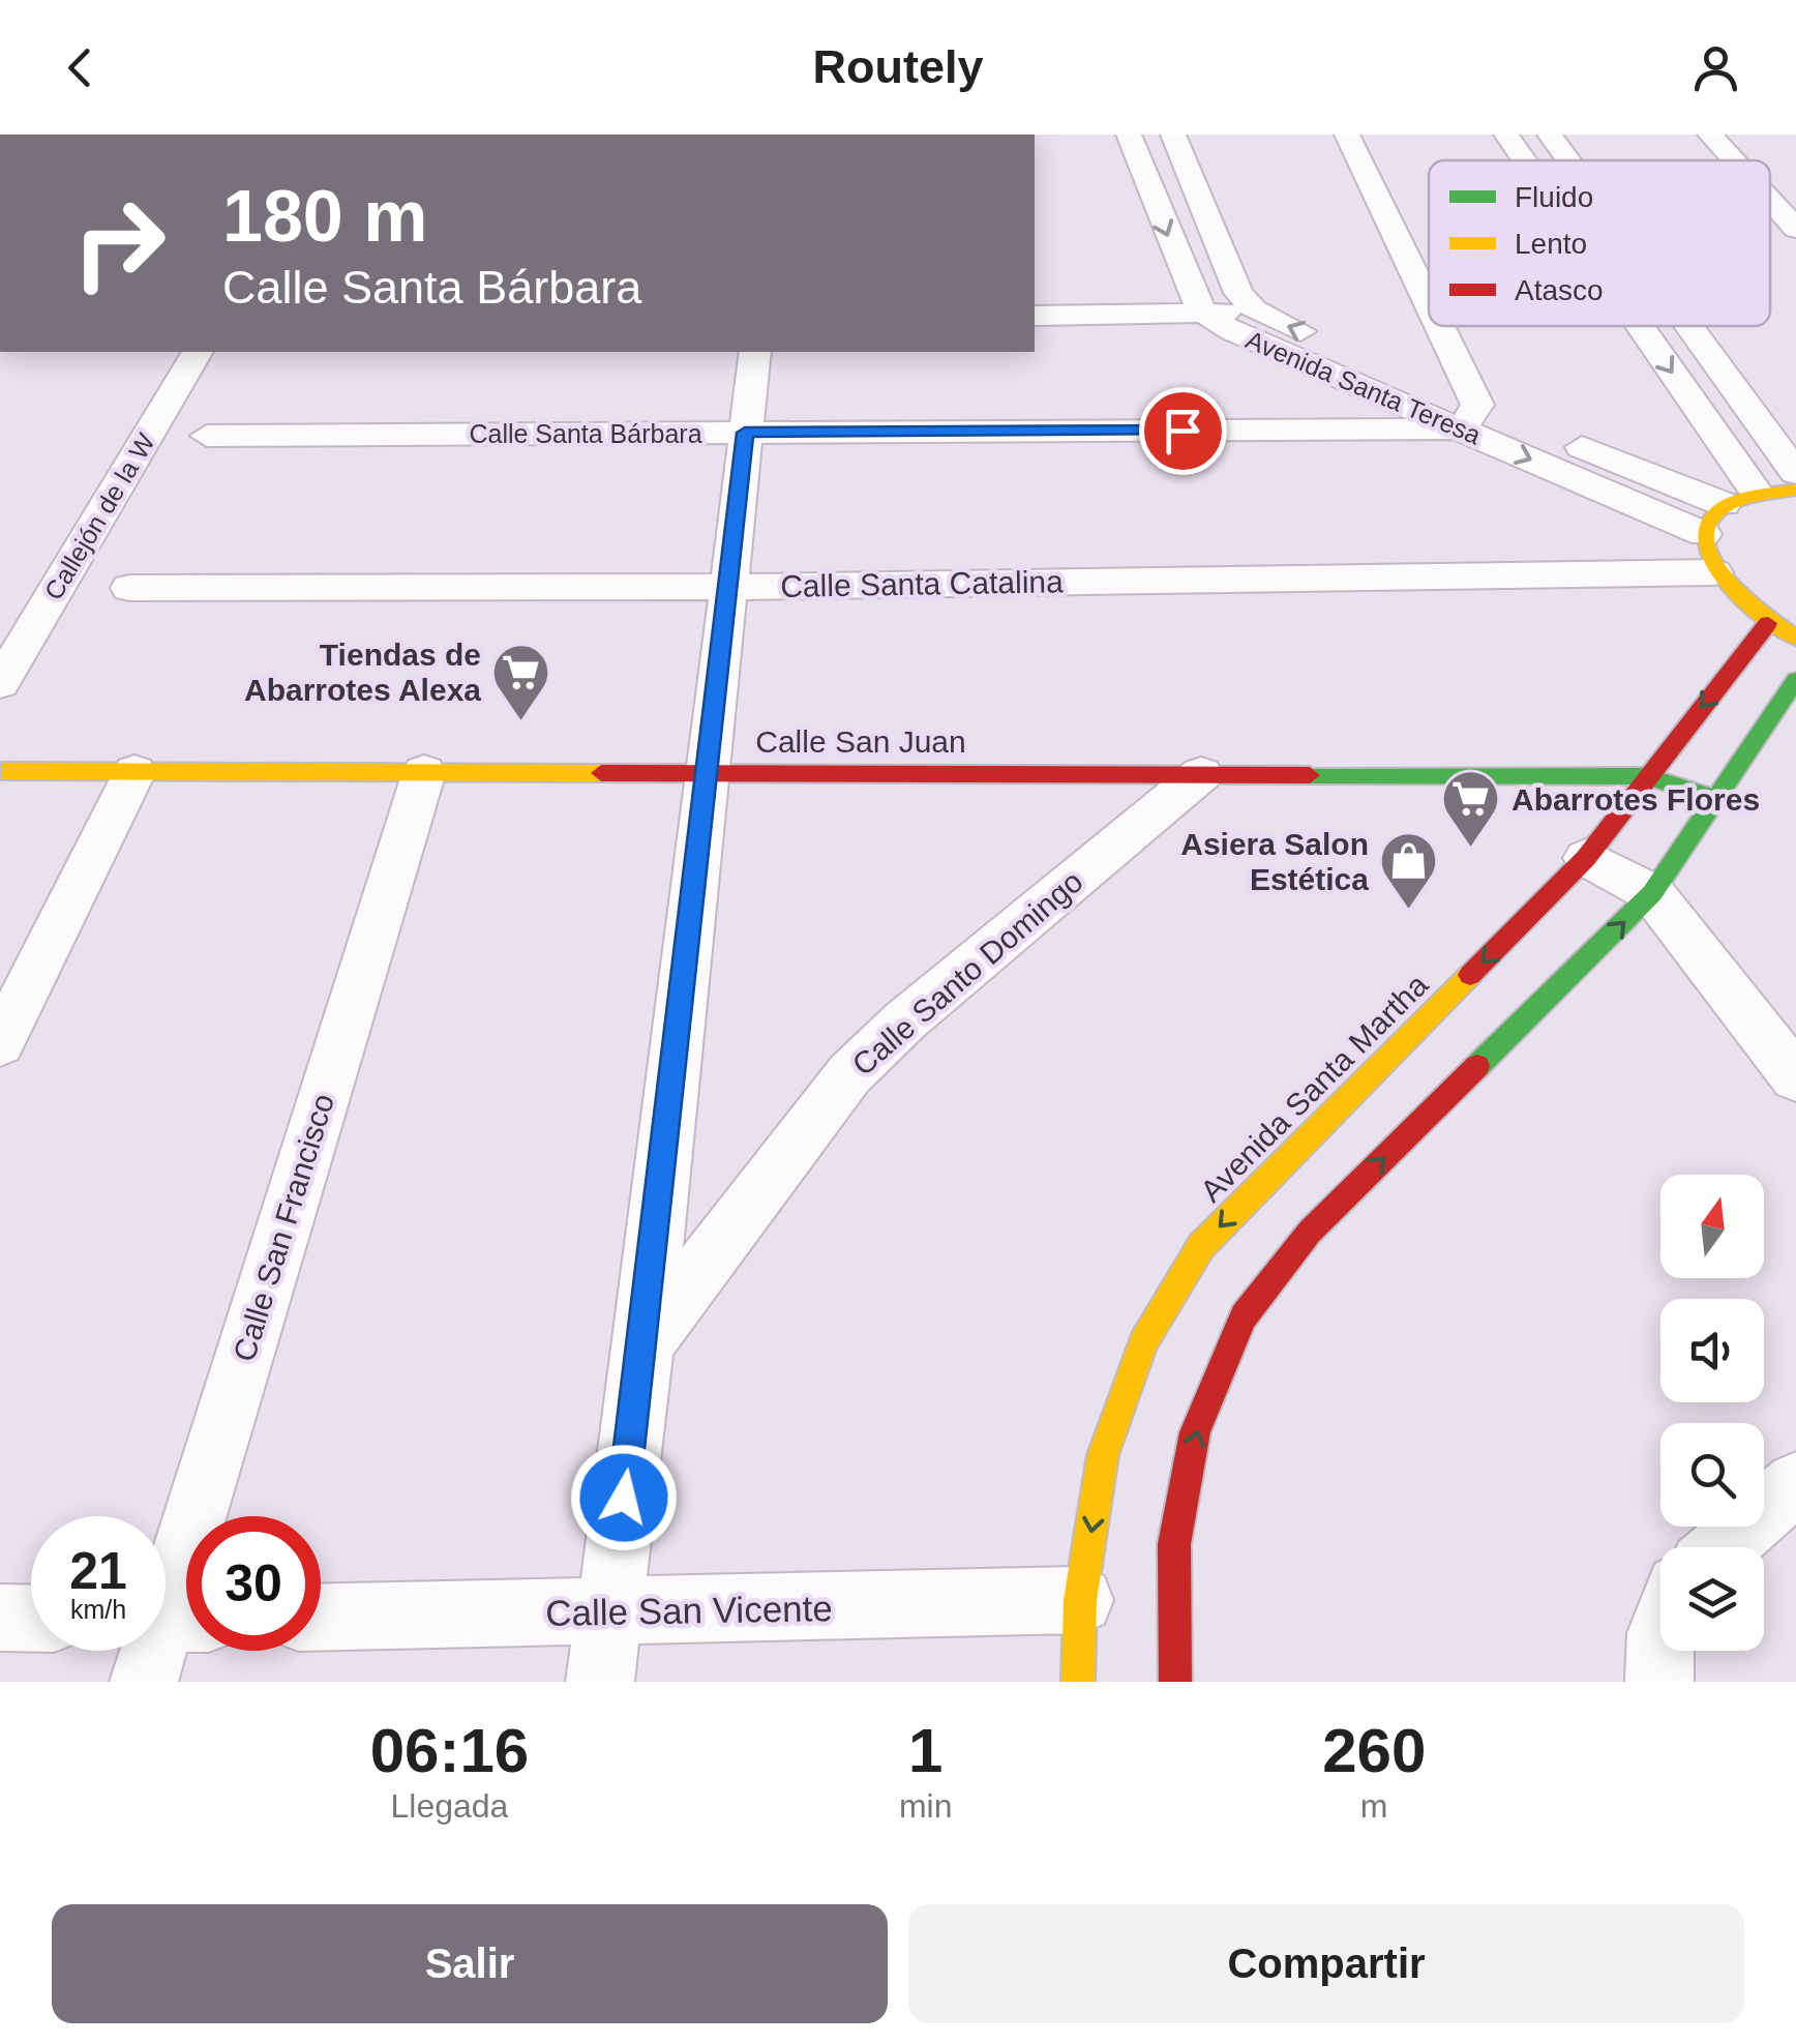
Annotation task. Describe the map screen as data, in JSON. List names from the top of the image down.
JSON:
{
  "streets": {
    "street": [
      "Avenida Santa Teresa",
      "Calle Santa Bárbara",
      "Callejón de la W",
      "Calle Santa Catalina",
      "Calle San Juan",
      "Calle Santo Domingo",
      "Avenida Santa Martha",
      "Calle San Francisco",
      "Calle San Vicente"
    ]
  },
  "crossings": [
    ["Avenida Santa Teresa", "Calle Santa Bárbara"],
    ["Calle San Juan", "Calle Santo Domingo"],
    ["Calle San Juan", "Avenida Santa Martha"],
    ["Calle San Juan", "Calle San Francisco"],
    ["Avenida Santa Martha", "Calle San Vicente"]
  ],
  "places": {
    "supermarket": ["Tiendas de Abarrotes Alexa", "Abarrotes Flores"],
    "shop": ["Asiera Salon Estética"]
  },
  "legend": ["Fluido", "Lento", "Atasco"],
  "north": "top",
  "page": {
    "header": "Routely",
    "turn": ["180 m", "Calle Santa Bárbara"],
    "speed": "21 km/h",
    "limit": "30",
    "eta": [
      "06:16",
      "Llegada",
      "1",
      "min",
      "260",
      "m"
    ],
    "buttons": ["Salir", "Compartir"]
  }
}
